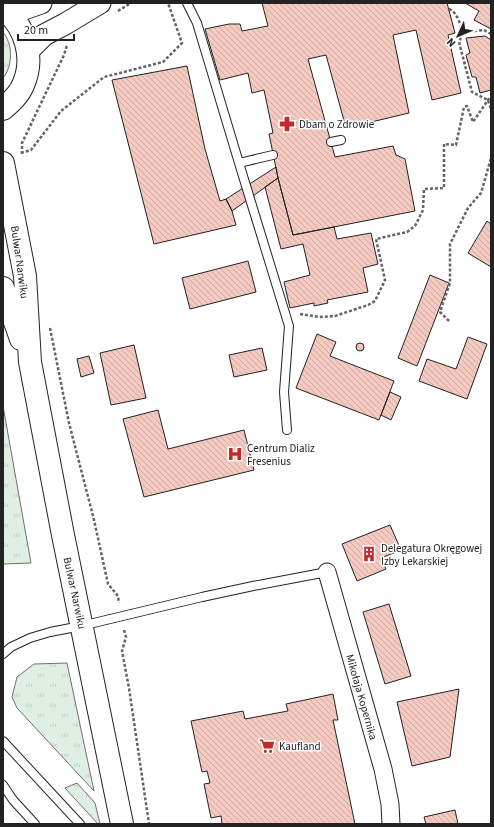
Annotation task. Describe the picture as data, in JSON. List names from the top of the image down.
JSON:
{
  "streets": {
    "main road": ["Bulwar Narwiku"],
    "street": ["Mikołaja Kopernika"]
  },
  "places": {
    "pharmacy": ["Dbam o Zdrowie"],
    "hospital": ["Centrum Dializ Fresenius"],
    "building": ["Delegatura Okręgowej Izby Lekarskiej"],
    "supermarket": ["Kaufland"]
  },
  "scale_bar": "20 m",
  "north": "bottom left"
}
